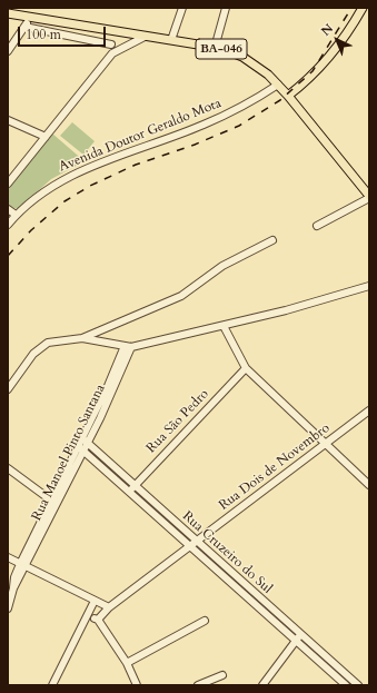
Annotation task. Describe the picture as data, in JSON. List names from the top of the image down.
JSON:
{
  "streets": {
    "main road": ["BA-046"],
    "street": [
      "Avenida Doutor Geraldo Mota",
      "Rua São Pedro",
      "Rua Manoel Pinto Santana",
      "Rua Dois de Novembro",
      "Rua Cruzeiro do Sul"
    ]
  },
  "crossings": [
    ["BA-046", "Avenida Doutor Geraldo Mota"],
    ["Rua São Pedro", "Rua Cruzeiro do Sul"],
    ["Rua Manoel Pinto Santana", "Rua Cruzeiro do Sul"],
    ["Rua Dois de Novembro", "Rua Cruzeiro do Sul"]
  ],
  "scale_bar": "100 m",
  "north": "top left"
}
